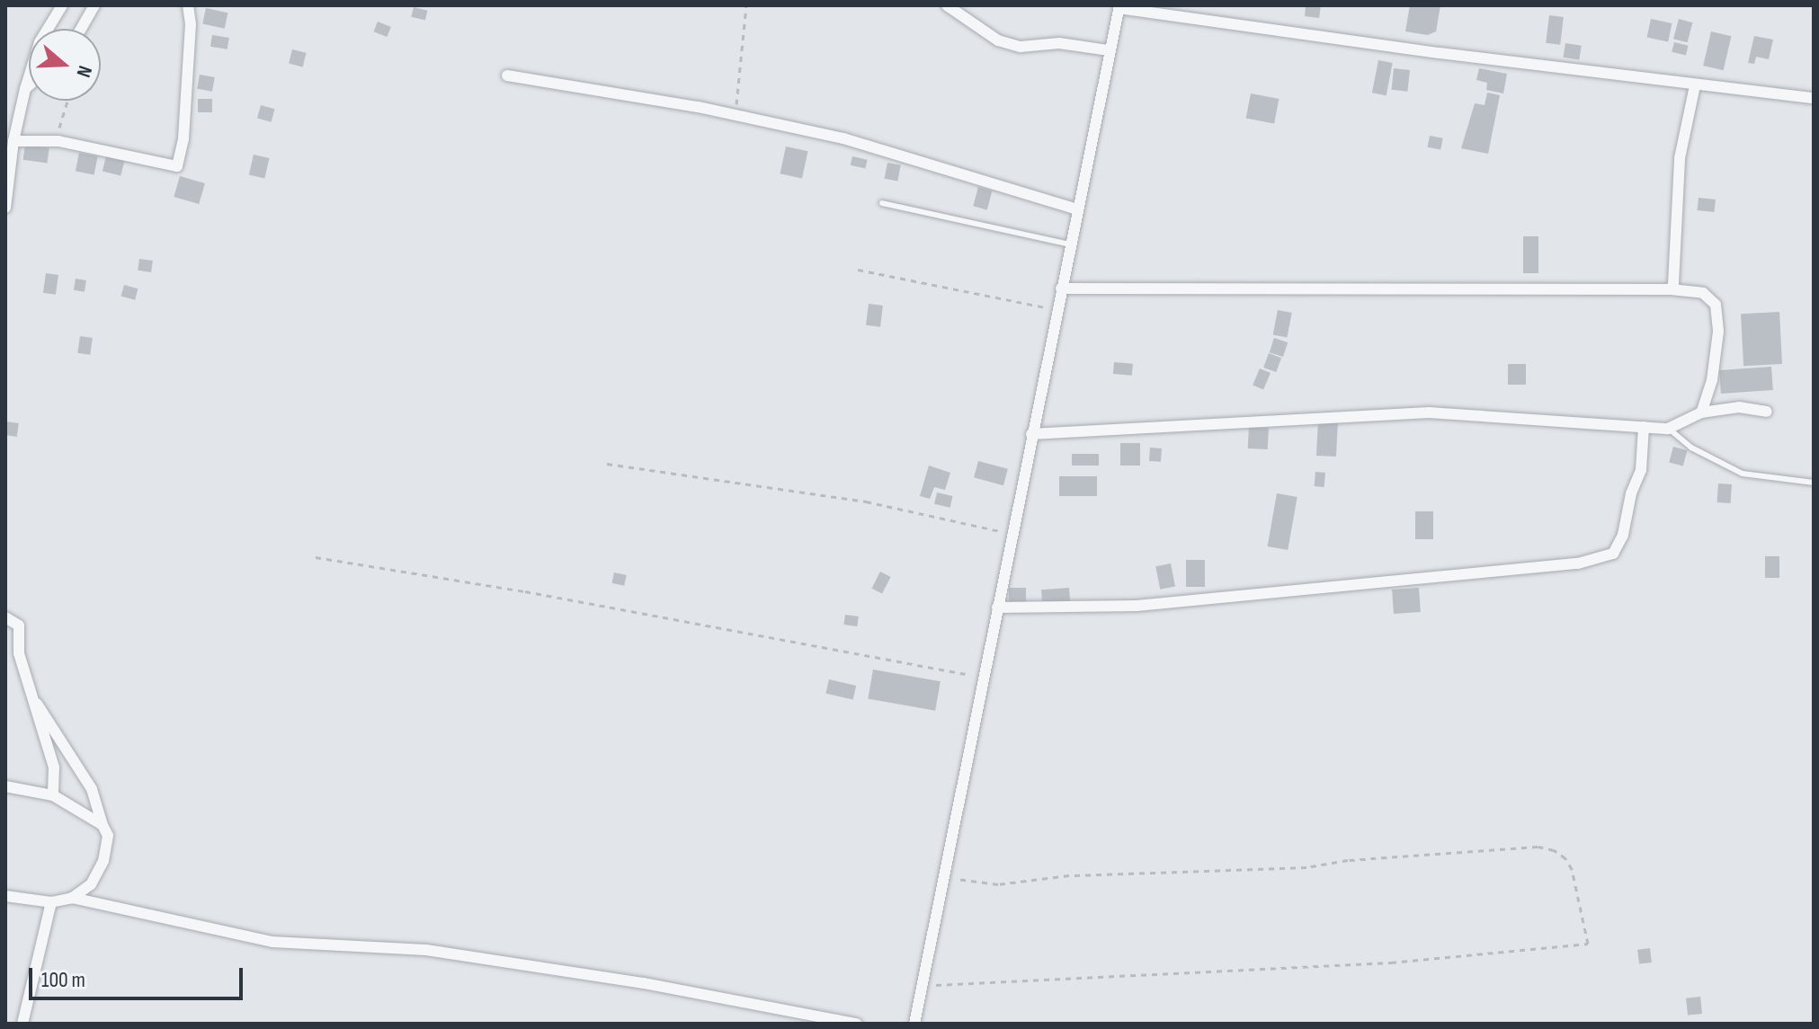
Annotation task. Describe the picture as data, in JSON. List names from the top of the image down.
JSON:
{
  "scale_bar": "100 m",
  "north": "right"
}
